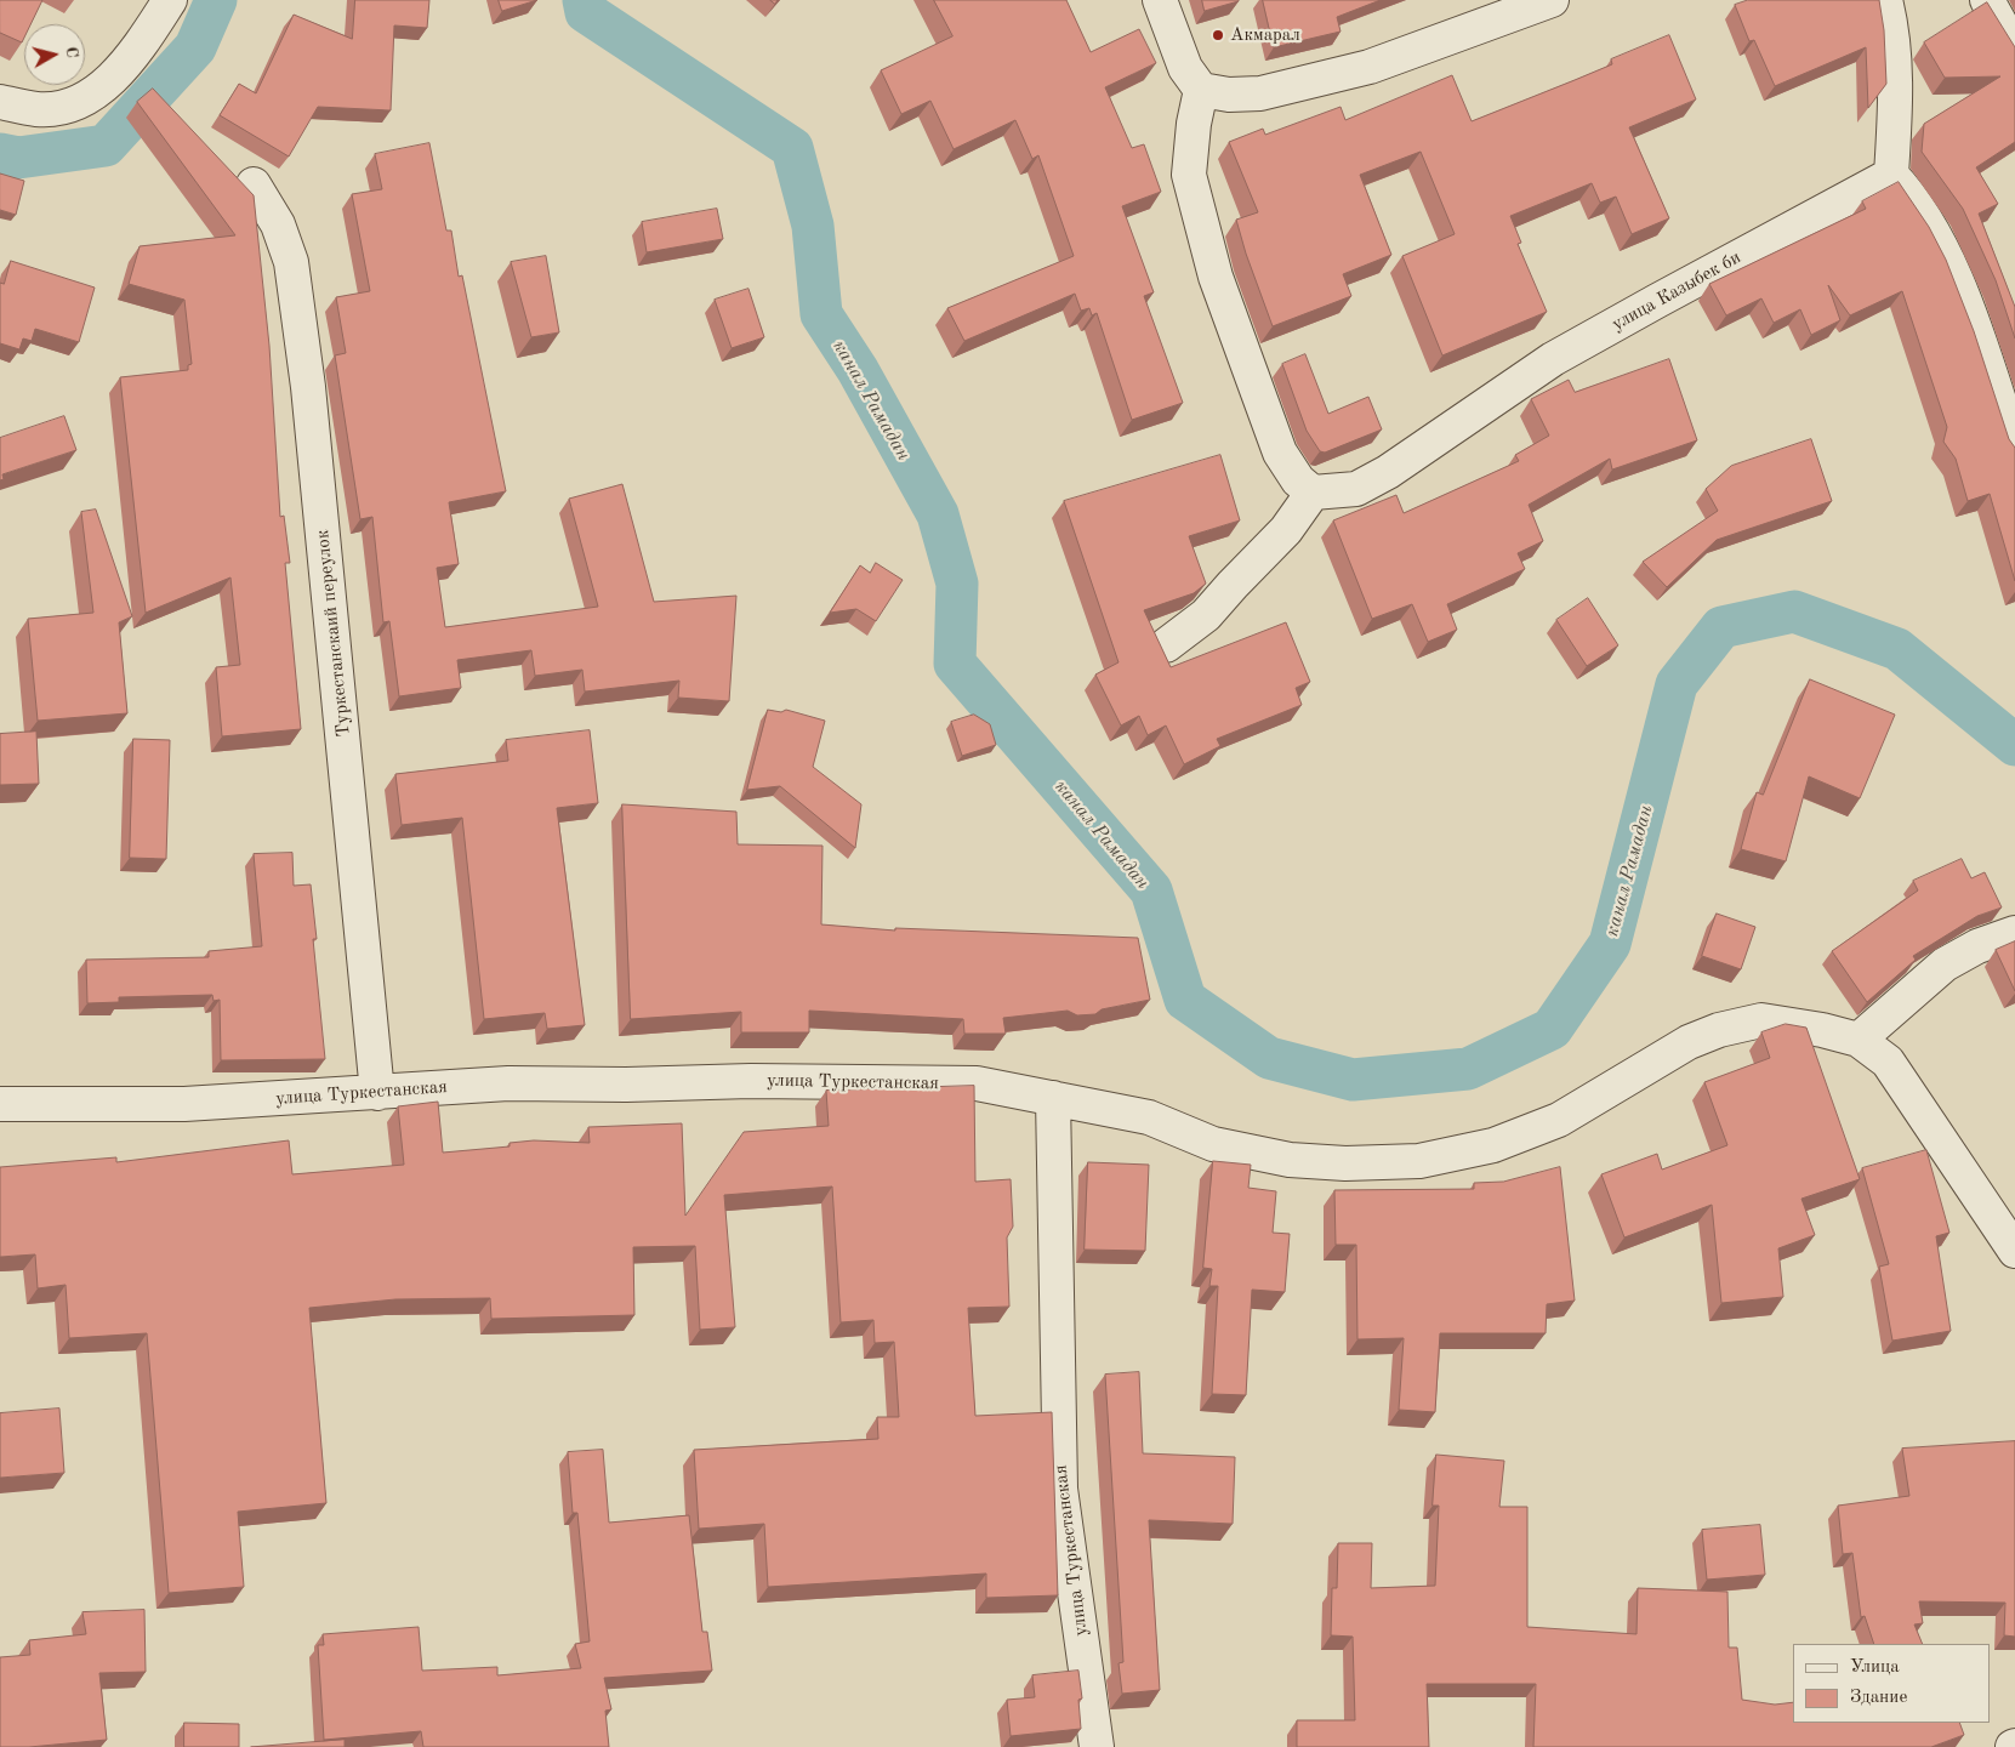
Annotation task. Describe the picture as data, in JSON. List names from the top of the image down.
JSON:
{
  "streets": {
    "street": ["улица Казыбек би", "Туркестанскаий переулок", "улица Туркестанская"]
  },
  "crossings": [
    ["Туркестанскаий переулок", "улица Туркестанская"]
  ],
  "water": ["канал Рамадан"],
  "places": ["Акмарал"],
  "legend": ["Улица", "Здание"],
  "north": "right"
}
